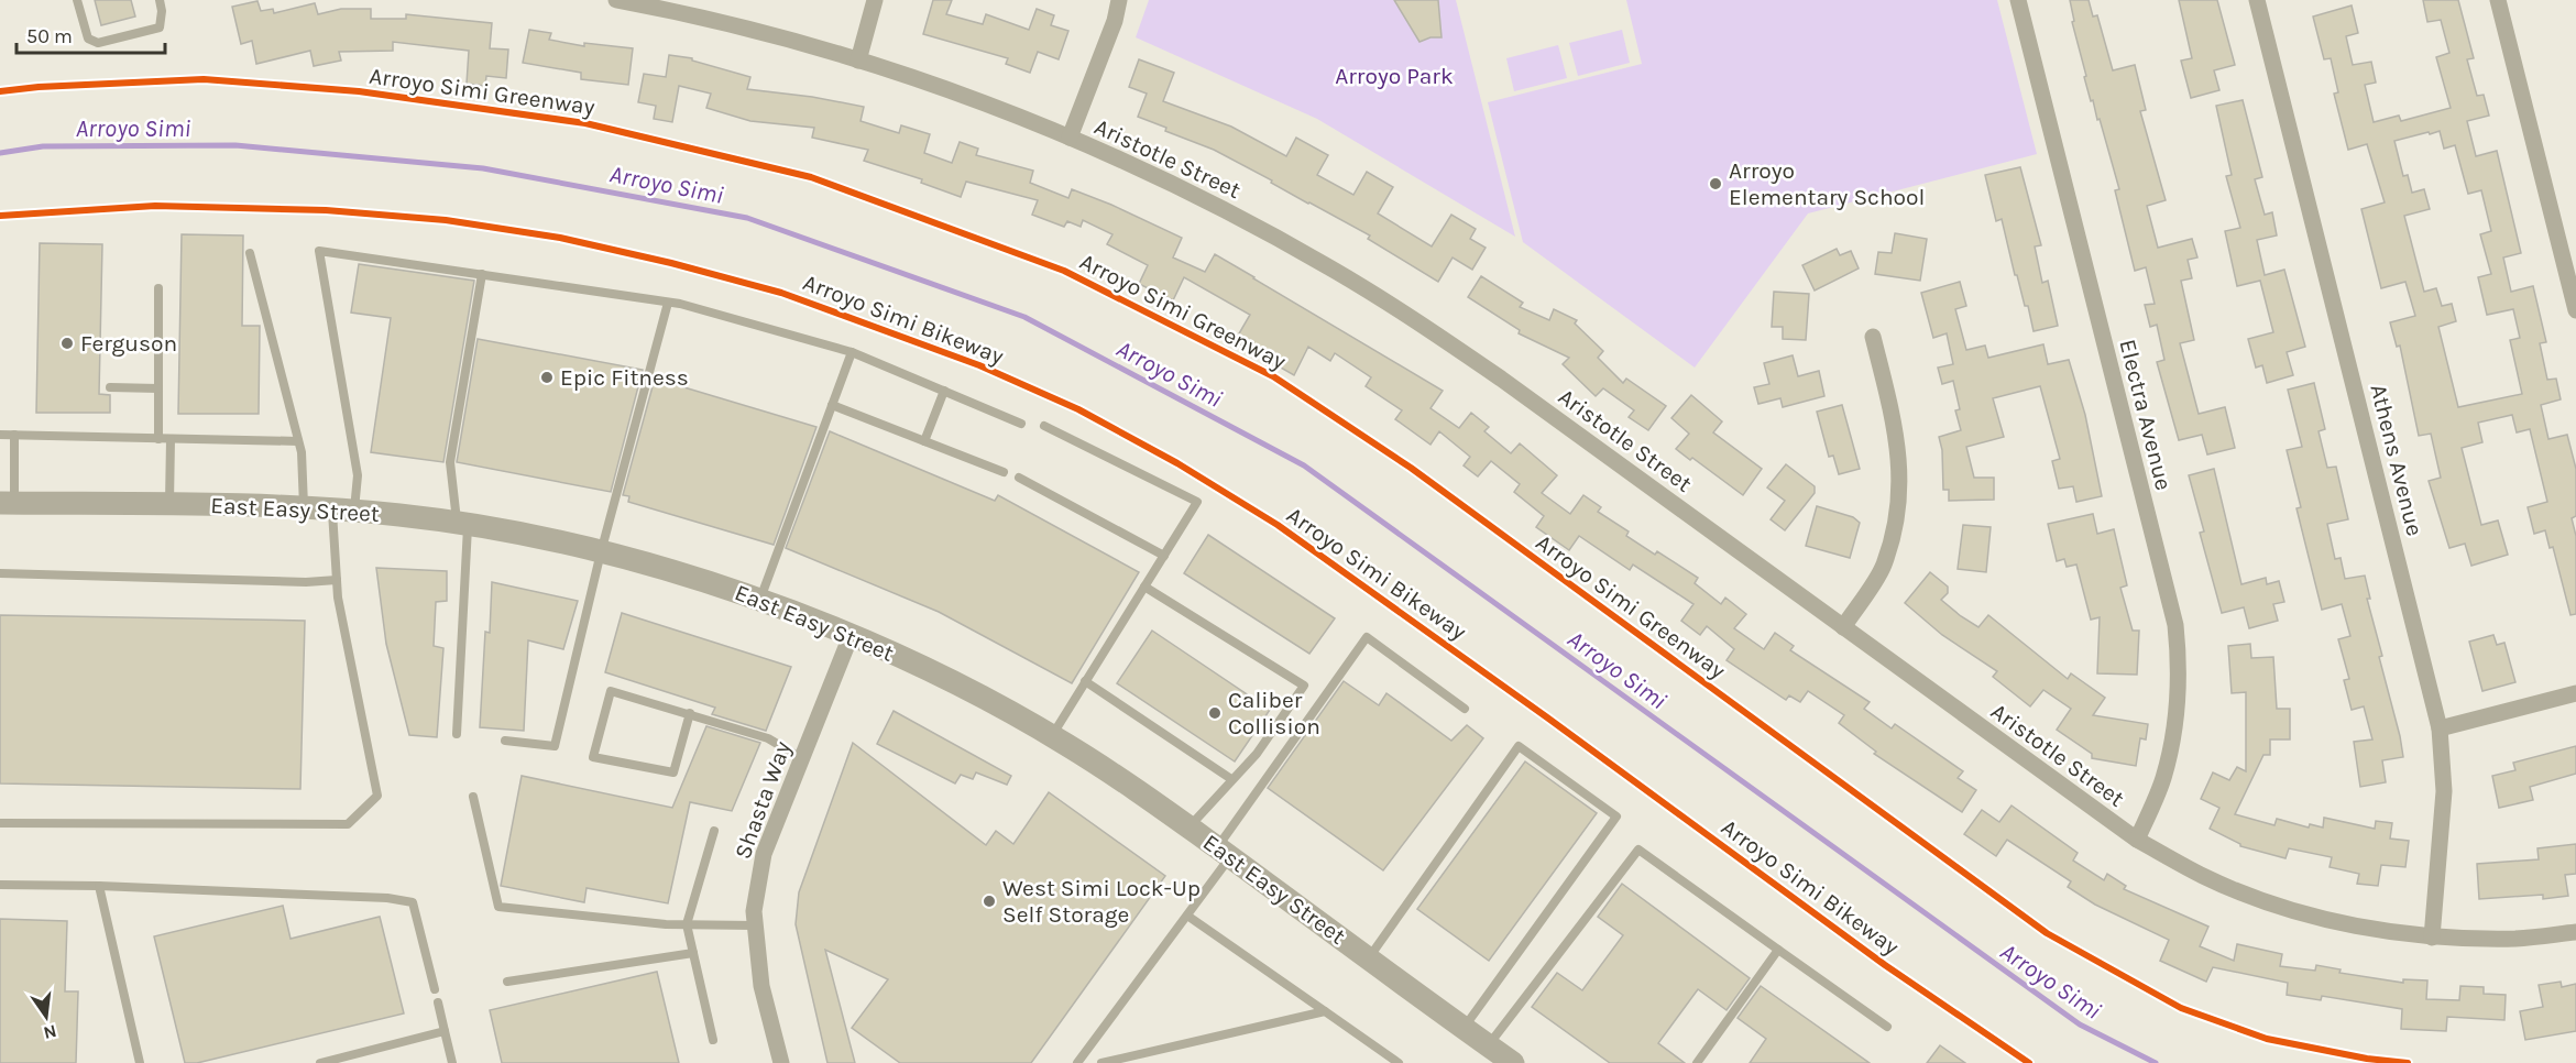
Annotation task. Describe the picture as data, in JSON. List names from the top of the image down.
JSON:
{
  "streets": {
    "street": [
      "Aristotle Street",
      "Electra Avenue",
      "Athens Avenue",
      "East Easy Street",
      "Shasta Way"
    ],
    "cycle path": ["Arroyo Simi Greenway", "Arroyo Simi Bikeway"]
  },
  "crossings": [
    ["Aristotle Street", "Electra Avenue"],
    ["Aristotle Street", "Athens Avenue"],
    ["East Easy Street", "Shasta Way"]
  ],
  "water": ["Arroyo Simi"],
  "parks": ["Arroyo Park"],
  "places": [
    "Arroyo Elementary School",
    "Ferguson",
    "Epic Fitness",
    "Caliber Collision",
    "West Simi Lock-Up Self Storage"
  ],
  "scale_bar": "50 m",
  "north": "bottom"
}
